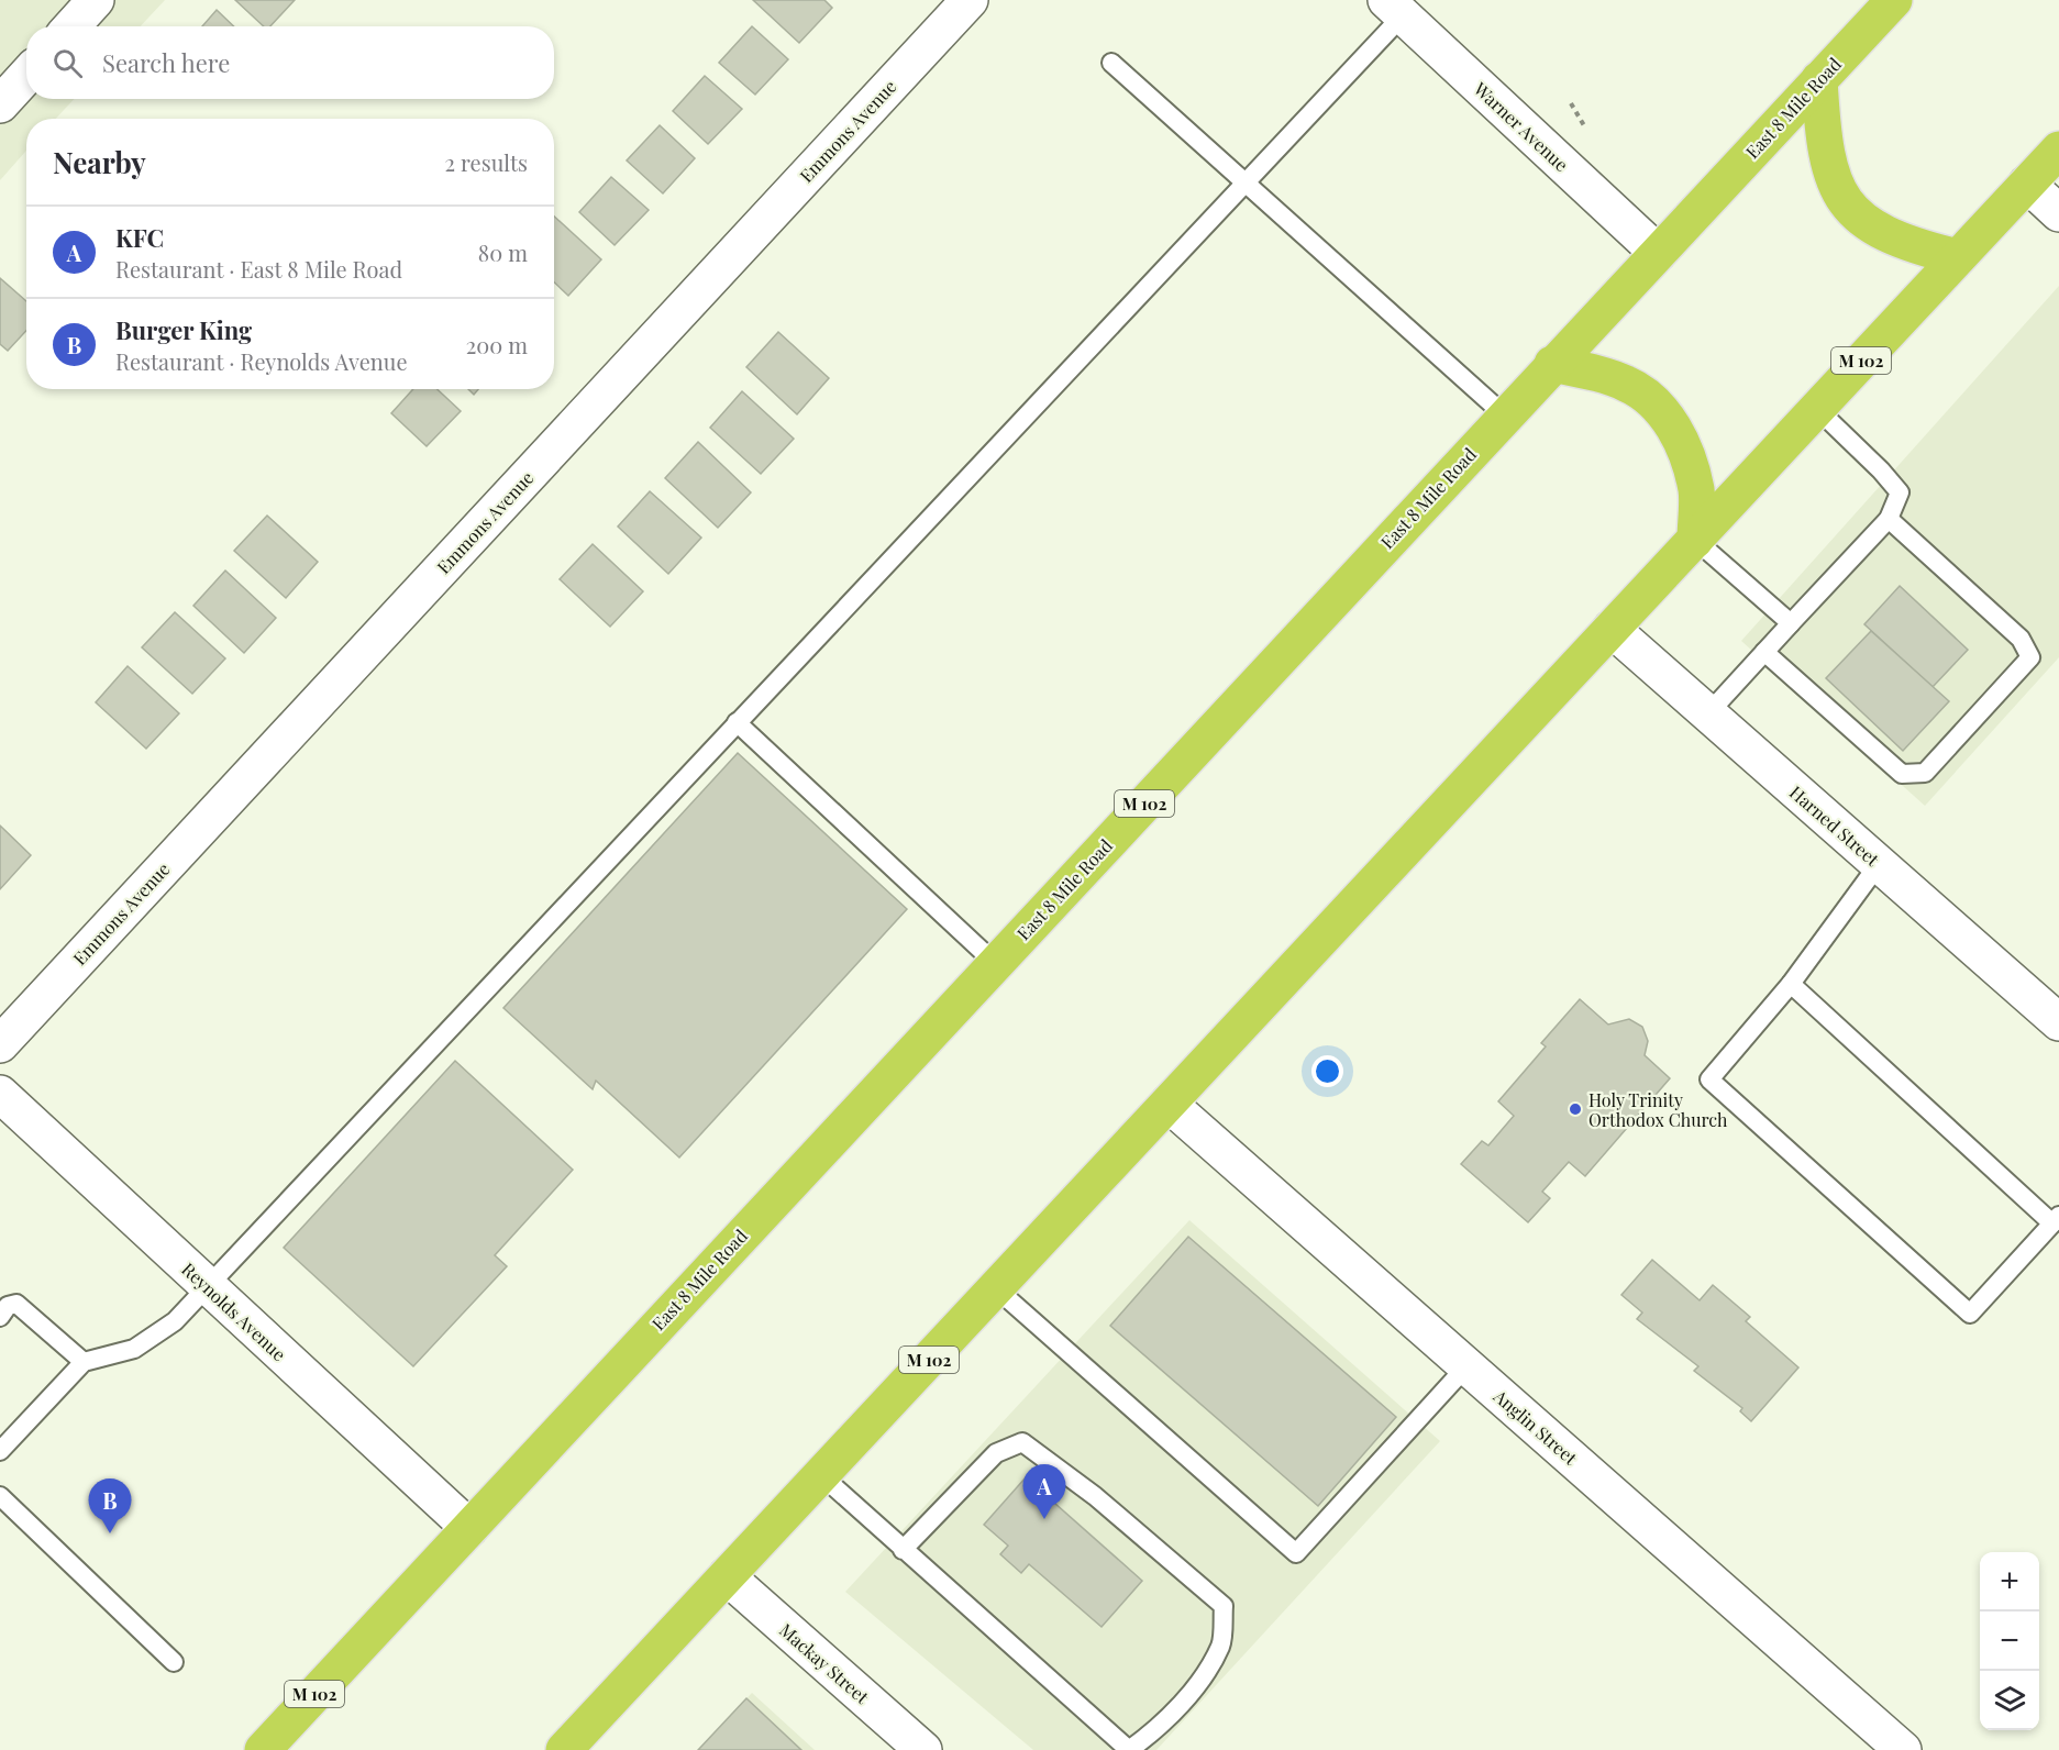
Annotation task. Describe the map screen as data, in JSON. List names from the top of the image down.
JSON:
{
  "streets": {
    "highway": ["East 8 Mile Road", "M 102"],
    "street": [
      "Warner Avenue",
      "Emmons Avenue",
      "Harned Street",
      "Reynolds Avenue",
      "Anglin Street",
      "Mackay Street"
    ]
  },
  "crossings": [
    ["East 8 Mile Road", "Warner Avenue"],
    ["East 8 Mile Road", "Reynolds Avenue"],
    ["M 102", "Harned Street"],
    ["M 102", "Anglin Street"],
    ["M 102", "Mackay Street"]
  ],
  "places": ["Holy Trinity Orthodox Church"],
  "page": {
    "search": "Search here",
    "heading": ["Nearby", "2 results"],
    "list": [
      {
        "mark": "A",
        "name": "KFC",
        "note": "Restaurant · East 8 Mile Road",
        "value": "80 m"
      },
      {
        "mark": "B",
        "name": "Burger King",
        "note": "Restaurant · Reynolds Avenue",
        "value": "200 m"
      }
    ],
    "pins": ["A", "B"],
    "map_buttons": ["+", "−"]
  }
}
